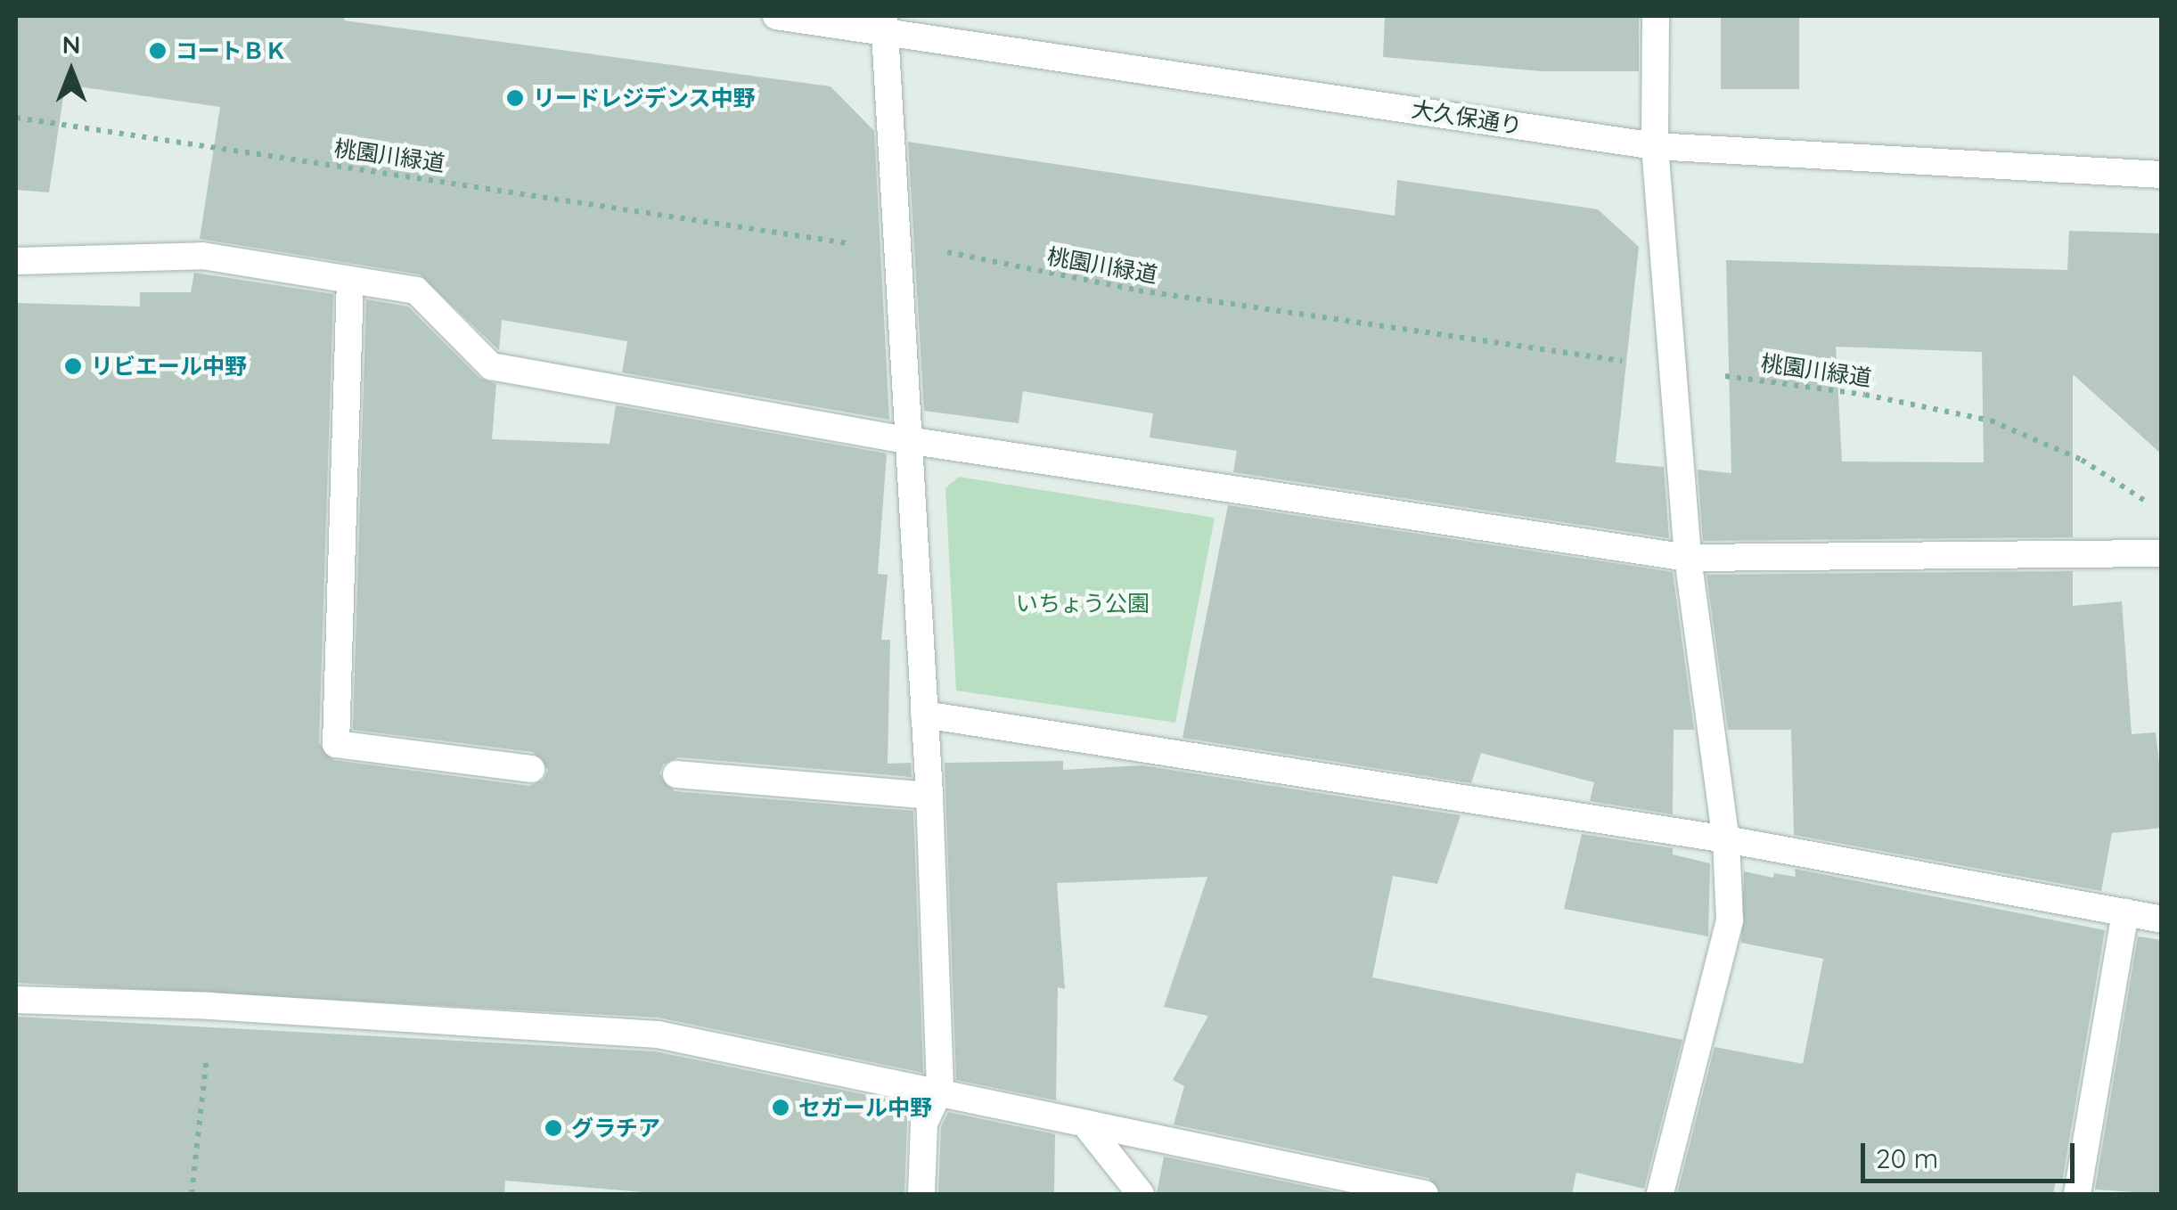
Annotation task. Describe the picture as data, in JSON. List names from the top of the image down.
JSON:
{
  "streets": {
    "street": ["大久保通り"],
    "path": ["桃園川緑道"]
  },
  "parks": ["いちょう公園"],
  "places": [
    "コートＢＫ",
    "リードレジデンス中野",
    "リビエール中野",
    "セガール中野",
    "グラチア"
  ],
  "scale_bar": "20 m",
  "north": "top"
}
